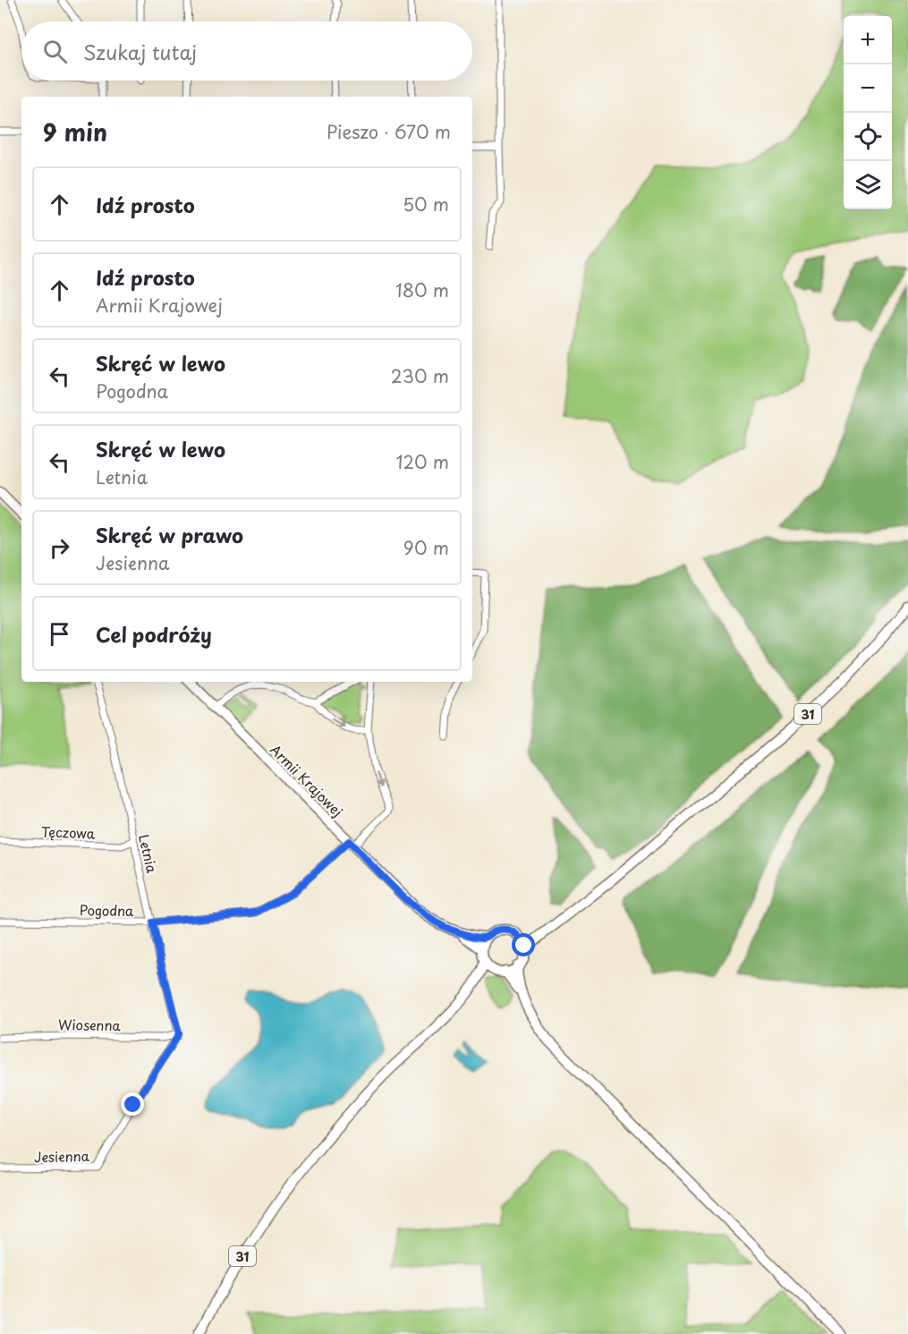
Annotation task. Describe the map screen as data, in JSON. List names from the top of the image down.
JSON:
{
  "streets": {
    "main road": ["31", "Armii Krajowej"],
    "street": [
      "Tęczowa",
      "Letnia",
      "Pogodna",
      "Wiosenna",
      "Jesienna"
    ]
  },
  "crossings": [
    ["31", "Armii Krajowej"],
    ["Armii Krajowej", "Pogodna"],
    ["Tęczowa", "Letnia"],
    ["Letnia", "Pogodna"],
    ["Letnia", "Wiosenna"],
    ["Letnia", "Jesienna"],
    ["Wiosenna", "Jesienna"]
  ],
  "page": {
    "map_buttons": ["+", "−"],
    "search": "Szukaj tutaj",
    "heading": ["9 min", "Pieszo · 670 m"],
    "list": [
      ["Idź prosto", "50 m"],
      ["Idź prosto", "Armii Krajowej", "180 m"],
      ["Skręć w lewo", "Pogodna", "230 m"],
      ["Skręć w lewo", "Letnia", "120 m"],
      ["Skręć w prawo", "Jesienna", "90 m"],
      "Cel podróży"
    ]
  }
}
